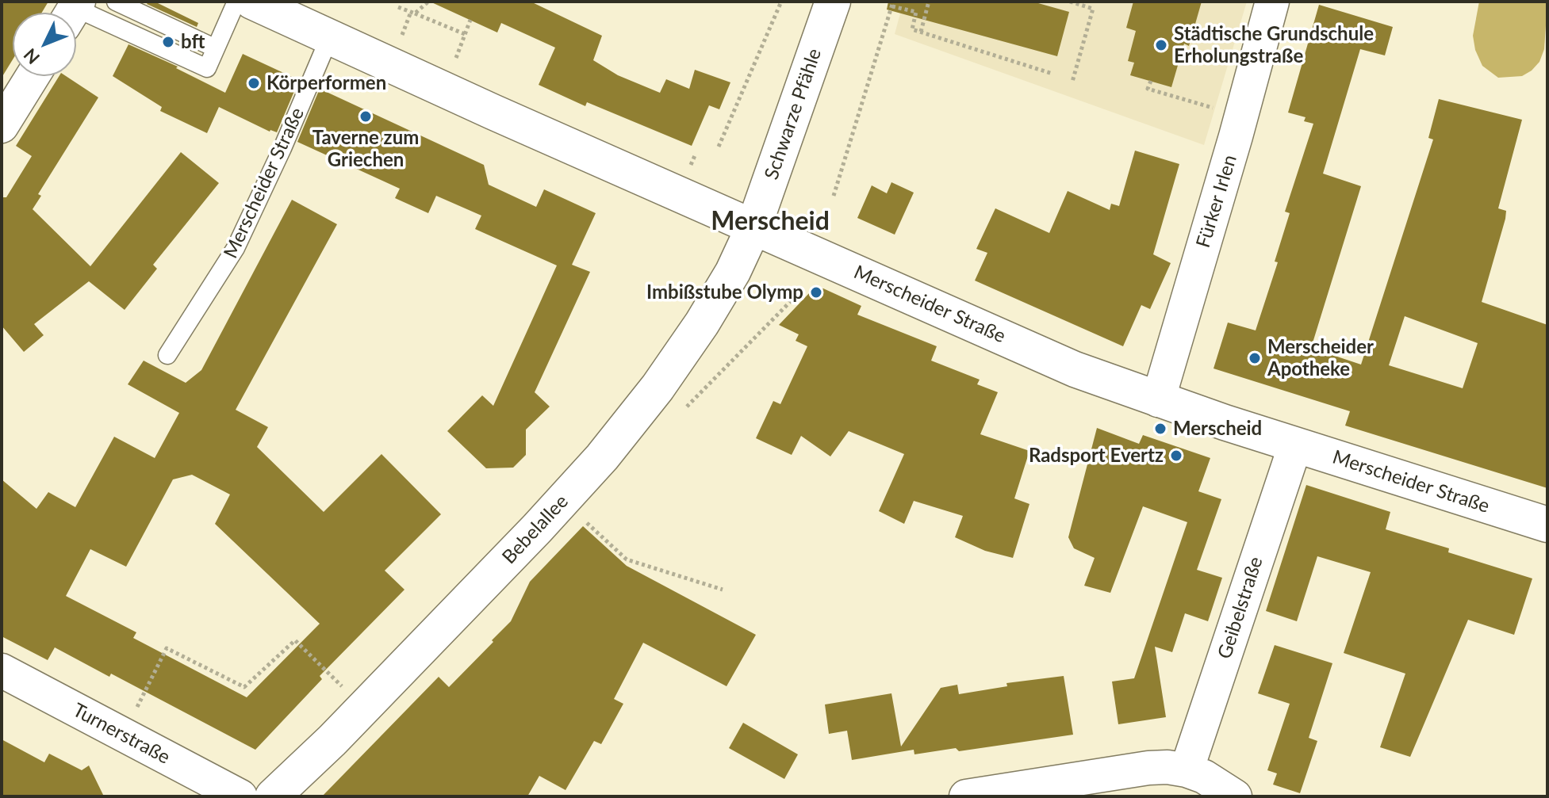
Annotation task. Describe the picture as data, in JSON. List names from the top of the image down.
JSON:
{
  "streets": {
    "main road": ["Schwarze Pfähle", "Merscheider Straße", "Bebelallee"],
    "street": ["Fürker Irlen", "Geibelstraße", "Turnerstraße"]
  },
  "crossings": [
    ["Schwarze Pfähle", "Merscheider Straße"],
    ["Schwarze Pfähle", "Bebelallee"],
    ["Merscheider Straße", "Fürker Irlen"],
    ["Merscheider Straße", "Bebelallee"],
    ["Merscheider Straße", "Geibelstraße"]
  ],
  "districts": ["Merscheid"],
  "places": [
    "bft",
    "Städtische Grundschule Erholungstraße",
    "Körperformen",
    "Taverne zum Griechen",
    "Imbißstube Olymp",
    "Merscheider Apotheke",
    "Merscheid",
    "Radsport Evertz"
  ],
  "north": "bottom left"
}
